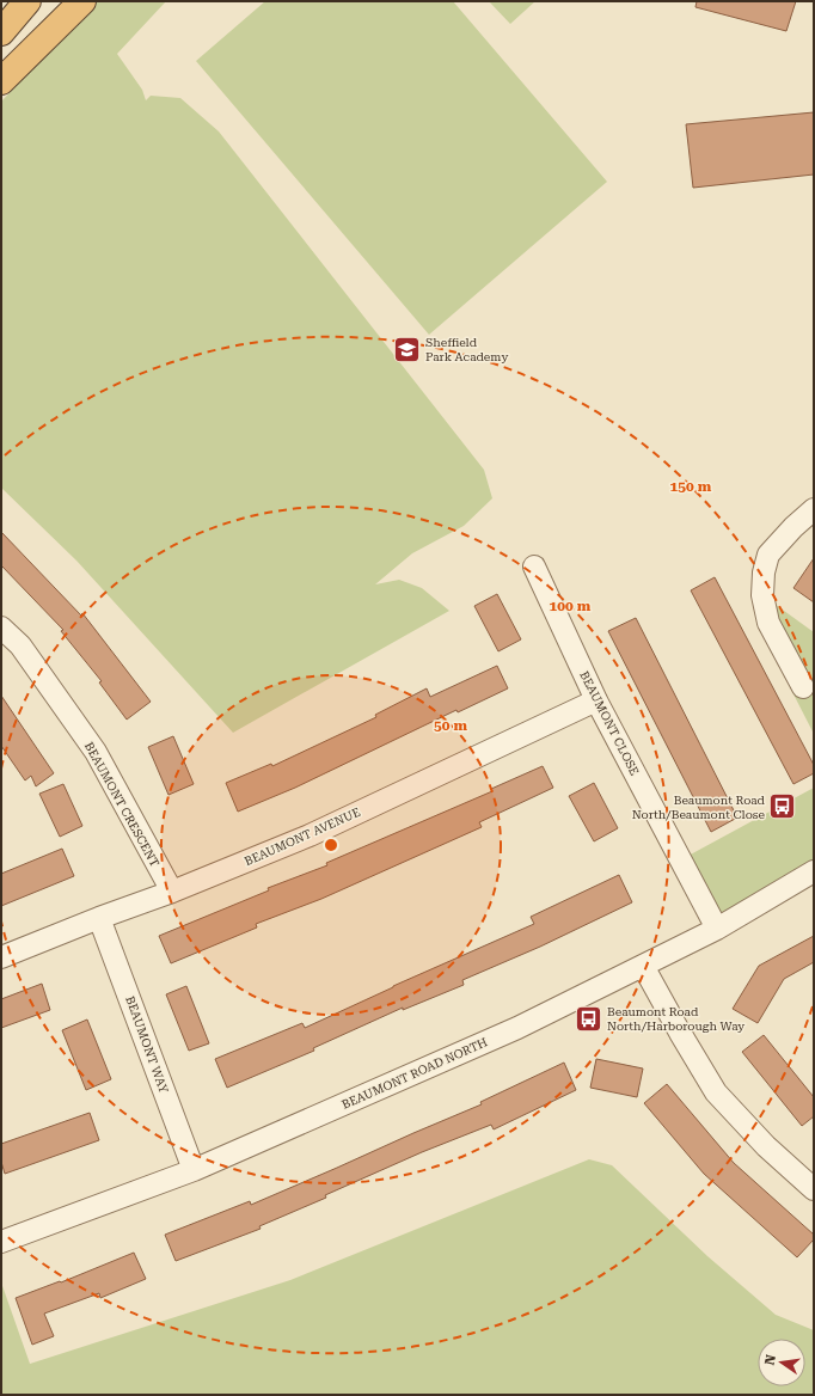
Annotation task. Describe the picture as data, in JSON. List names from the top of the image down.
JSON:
{
  "streets": {
    "street": [
      "BEAUMONT CLOSE",
      "BEAUMONT CRESCENT",
      "BEAUMONT AVENUE",
      "BEAUMONT WAY",
      "BEAUMONT ROAD NORTH"
    ]
  },
  "crossings": [
    ["BEAUMONT CLOSE", "BEAUMONT AVENUE"],
    ["BEAUMONT CLOSE", "BEAUMONT ROAD NORTH"],
    ["BEAUMONT CRESCENT", "BEAUMONT AVENUE"],
    ["BEAUMONT AVENUE", "BEAUMONT WAY"],
    ["BEAUMONT WAY", "BEAUMONT ROAD NORTH"]
  ],
  "places": {
    "school or university": ["Sheffield Park Academy"],
    "bus stop": ["Beaumont Road North/Beaumont Close", "Beaumont Road North/Harborough Way"]
  },
  "north": "left",
  "rings": ["150 m", "100 m", "50 m"]
}
